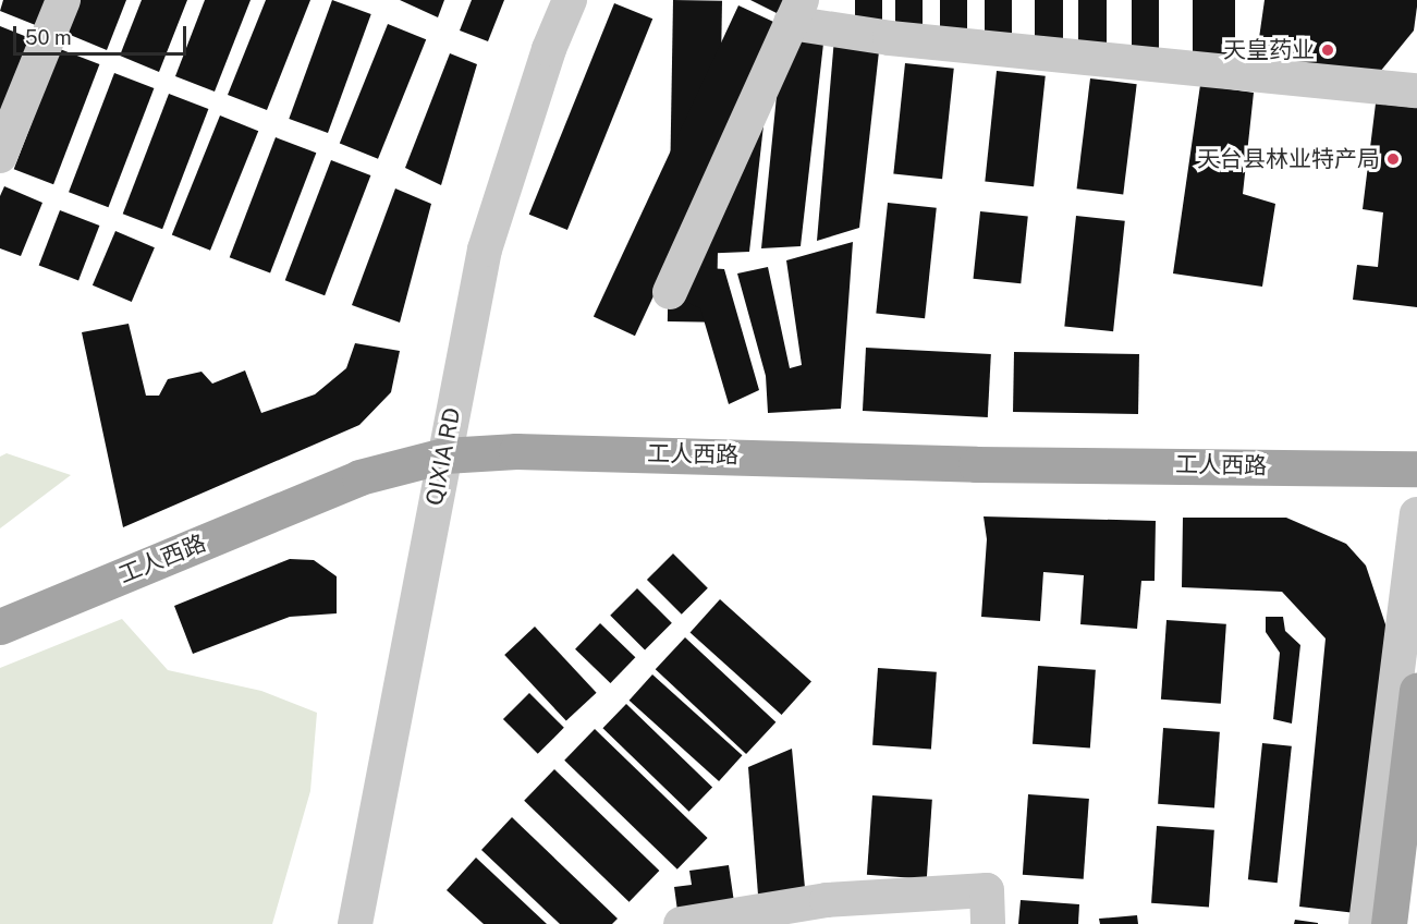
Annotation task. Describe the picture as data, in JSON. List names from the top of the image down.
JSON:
{
  "streets": {
    "main road": ["工人西路"],
    "street": ["QIXIA RD"]
  },
  "crossings": [
    ["工人西路", "QIXIA RD"]
  ],
  "places": ["天皇药业", "天台县林业特产局"],
  "scale_bar": "50 m"
}
